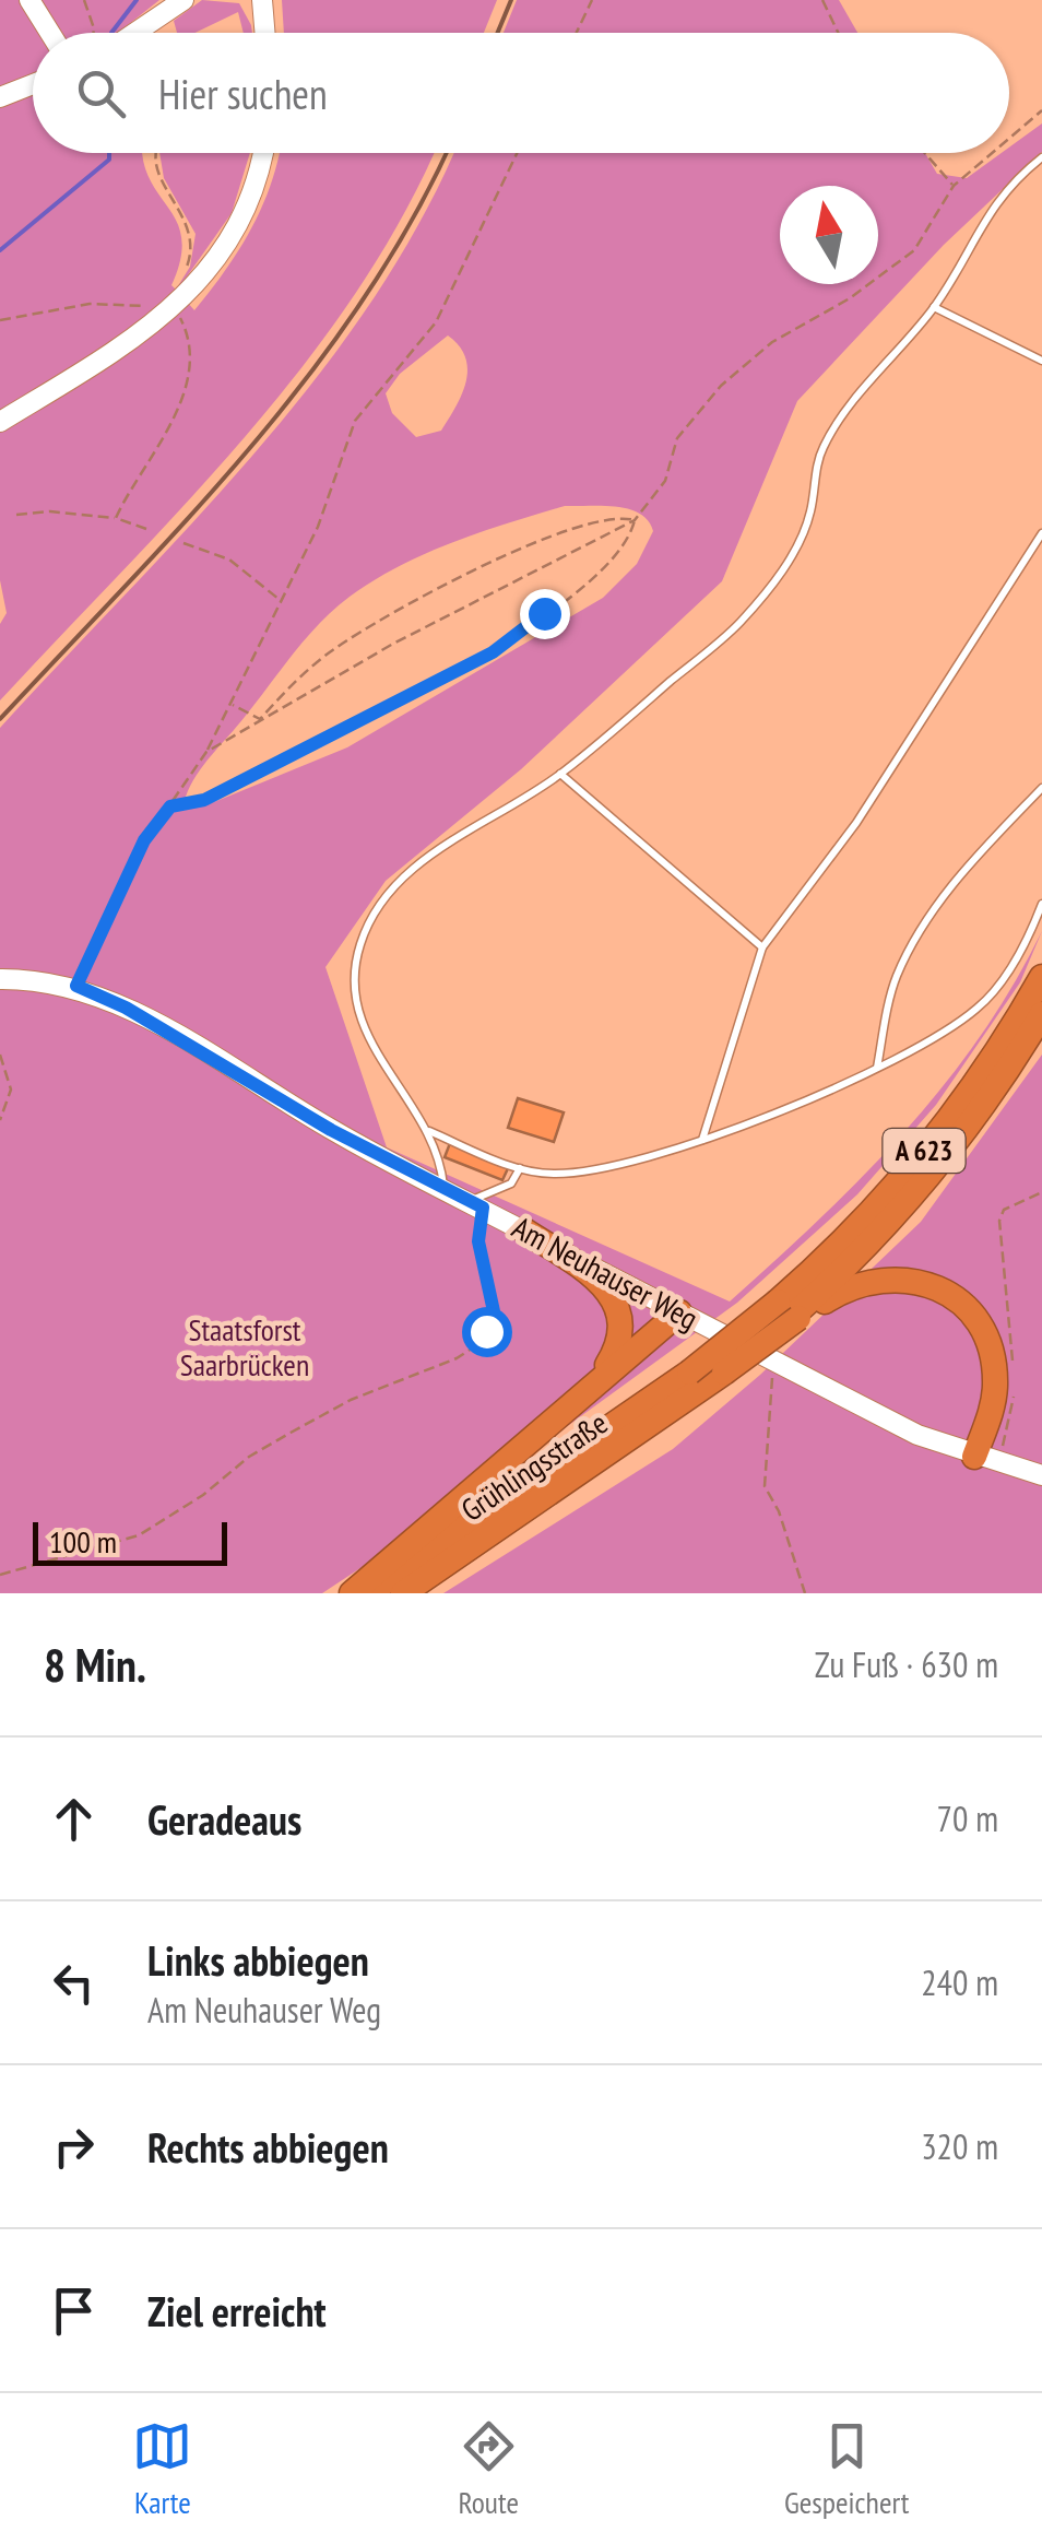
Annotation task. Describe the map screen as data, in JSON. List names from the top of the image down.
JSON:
{
  "streets": {
    "highway": ["A 623", "Grühlingsstraße"],
    "street": ["Am Neuhauser Weg"]
  },
  "crossings": [
    ["A 623", "Grühlingsstraße"]
  ],
  "parks": ["Staatsforst Saarbrücken"],
  "scale_bar": "100 m",
  "north": "top",
  "page": {
    "search": "Hier suchen",
    "scale": "100 m",
    "heading": ["8 Min.", "Zu Fuß · 630 m"],
    "list": [
      ["Geradeaus", "70 m"],
      ["Links abbiegen", "Am Neuhauser Weg", "240 m"],
      ["Rechts abbiegen", "320 m"],
      "Ziel erreicht"
    ],
    "nav": ["Karte", "Route", "Gespeichert"]
  }
}
